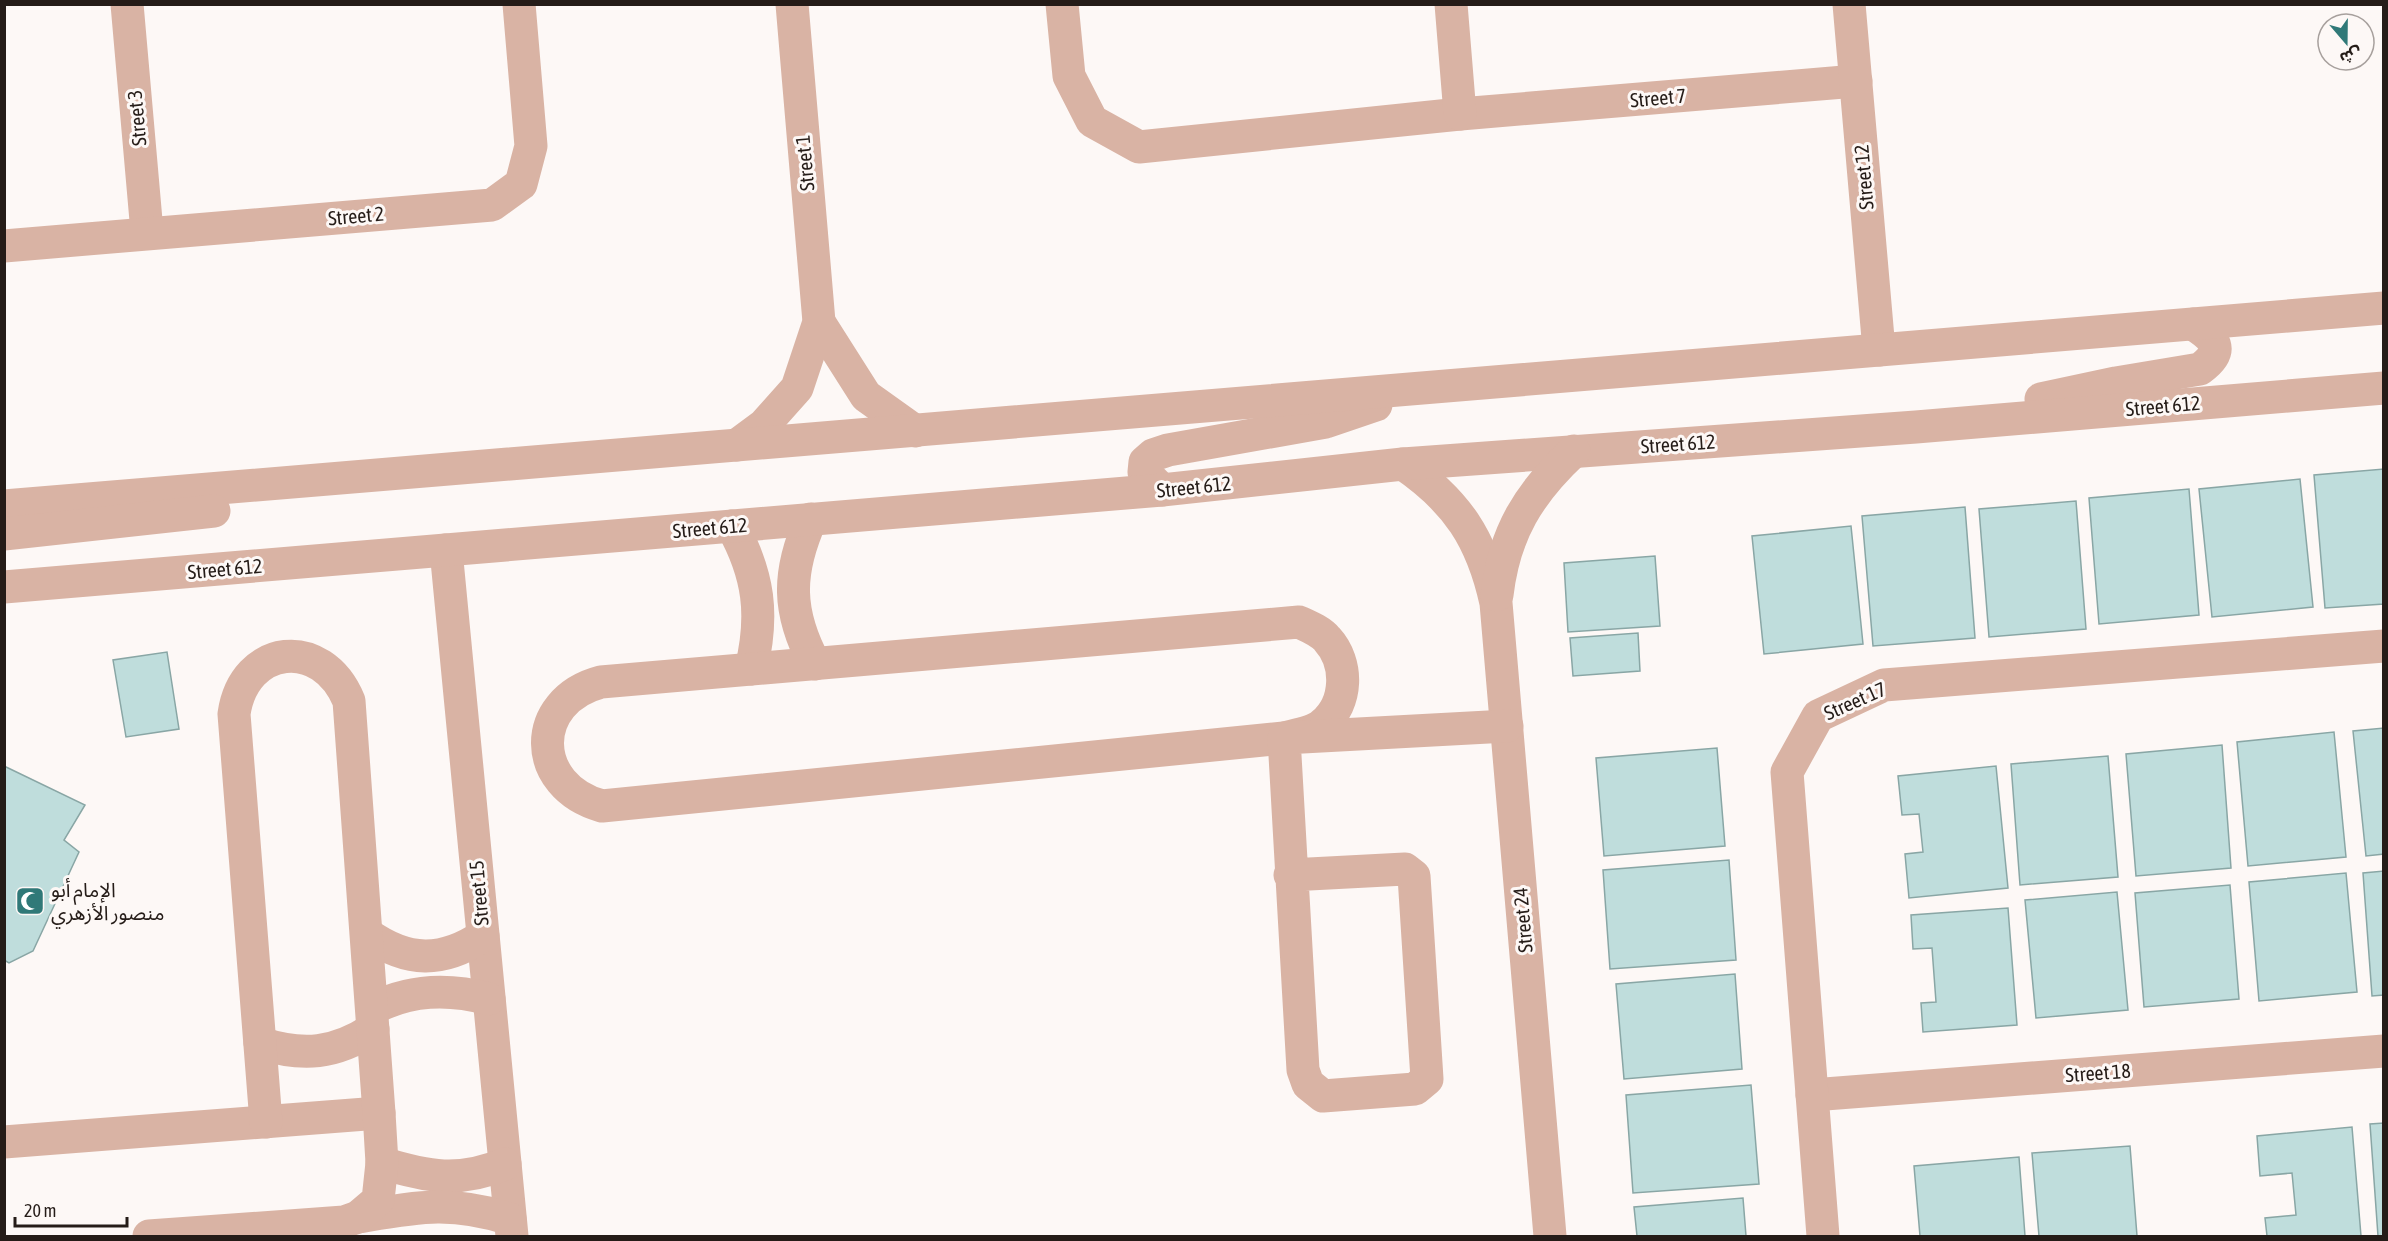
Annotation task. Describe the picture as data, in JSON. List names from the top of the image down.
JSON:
{
  "streets": {
    "street": [
      "Street 7",
      "Street 3",
      "Street 1",
      "Street 12",
      "Street 2",
      "Street 612",
      "Street 17",
      "Street 15",
      "Street 24",
      "Street 18"
    ]
  },
  "crossings": [
    ["Street 7", "Street 12"],
    ["Street 3", "Street 2"],
    ["Street 612", "Street 15"],
    ["Street 612", "Street 24"],
    ["Street 17", "Street 18"]
  ],
  "places": {
    "mosque": ["الإمام أبو منصور الأزهري"]
  },
  "scale_bar": "20 m",
  "north": "bottom"
}
